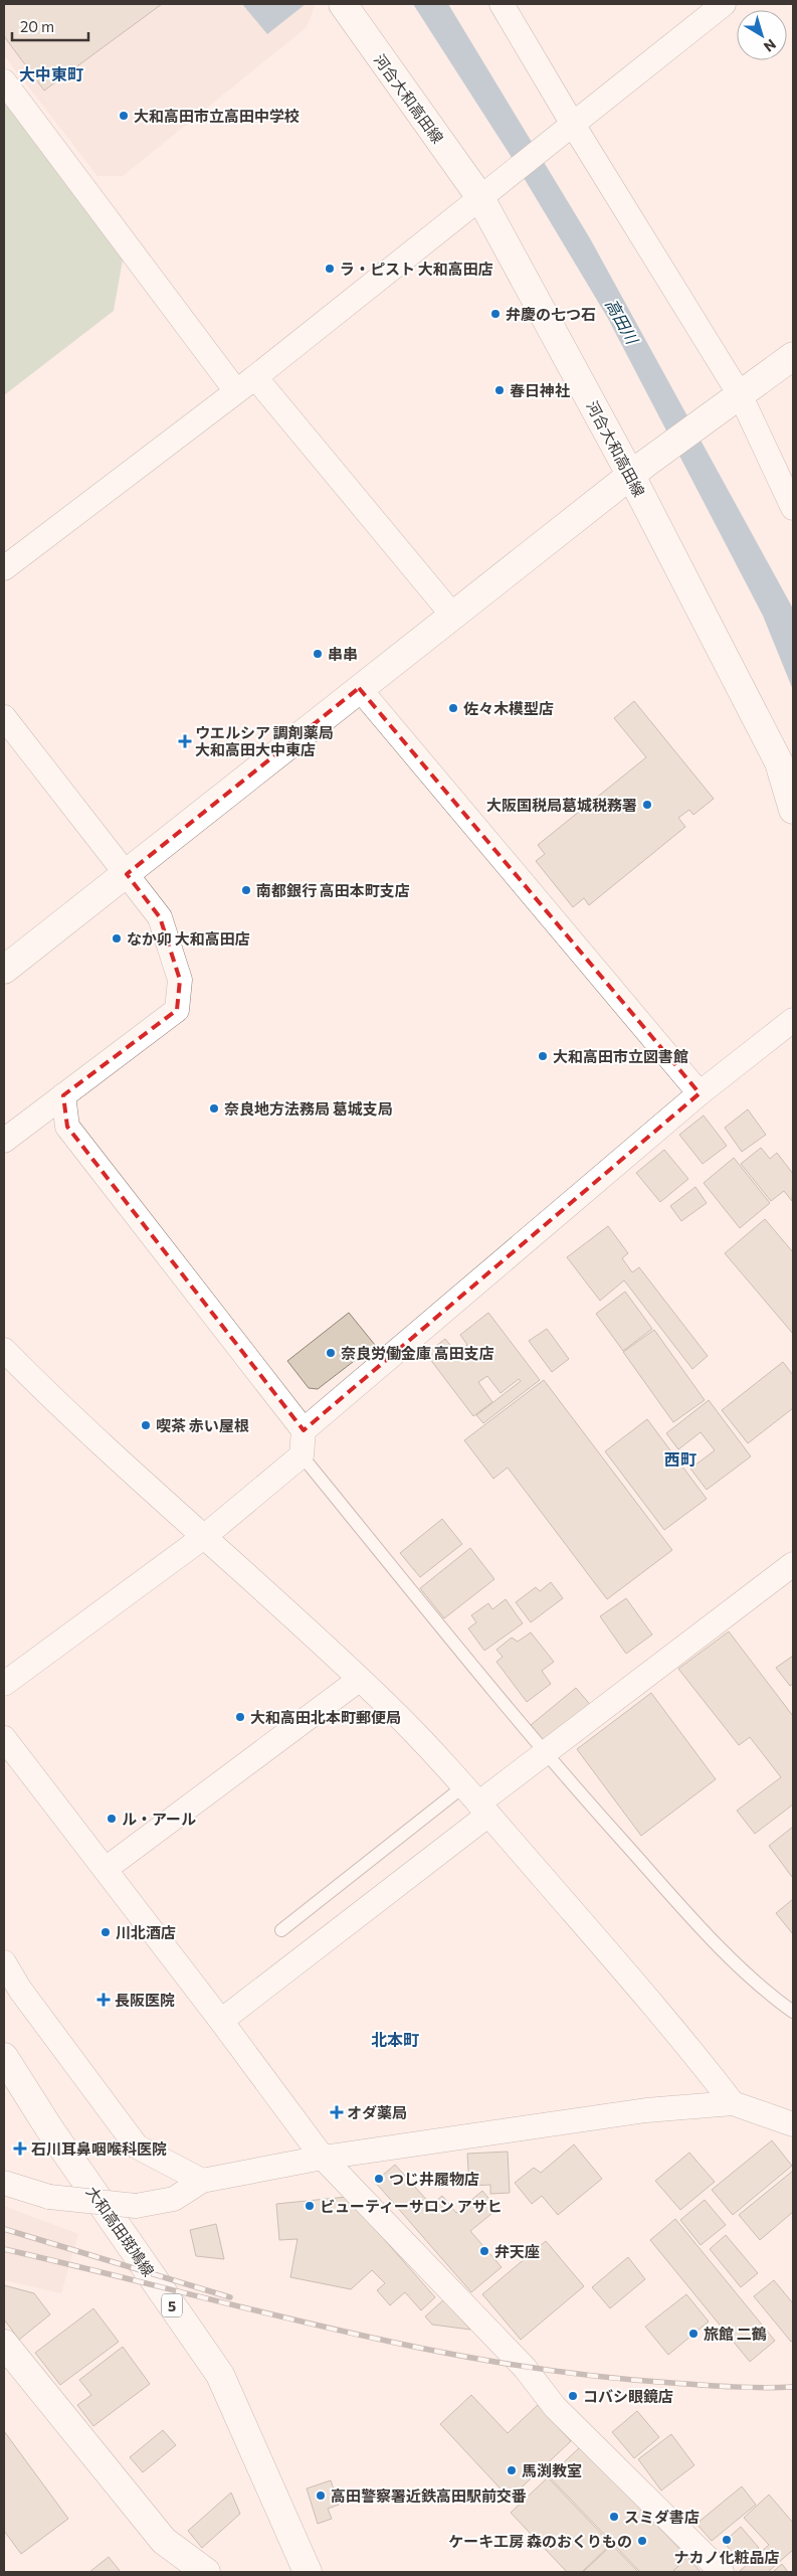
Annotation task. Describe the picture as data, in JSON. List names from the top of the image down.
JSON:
{
  "streets": {
    "main road": ["河合大和高田線", "大和高田斑鳩線", "5"]
  },
  "districts": ["大中東町", "西町", "北本町"],
  "water": ["高田川"],
  "places": {
    "other": [
      "大和高田市立高田中学校",
      "ラ・ピスト 大和高田店",
      "弁慶の七つ石",
      "春日神社",
      "串串",
      "佐々木模型店",
      "大阪国税局葛城税務署",
      "南都銀行 高田本町支店",
      "なか卯 大和高田店",
      "大和高田市立図書館",
      "奈良地方法務局 葛城支局",
      "奈良労働金庫 高田支店",
      "喫茶 赤い屋根",
      "大和高田北本町郵便局",
      "ル・アール",
      "川北酒店",
      "つじ井履物店",
      "ビューティーサロン アサヒ",
      "弁天座",
      "旅館 二鶴",
      "コバシ眼鏡店",
      "馬渕教室",
      "高田警察署近鉄高田駅前交番",
      "スミダ書店",
      "ナカノ化粧品店",
      "ケーキ工房 森のおくりもの"
    ],
    "health": [
      "ウエルシア 調剤薬局 大和高田大中東店",
      "長阪医院",
      "オダ薬局",
      "石川耳鼻咽喉科医院"
    ]
  },
  "scale_bar": "20 m",
  "north": "bottom right"
}
